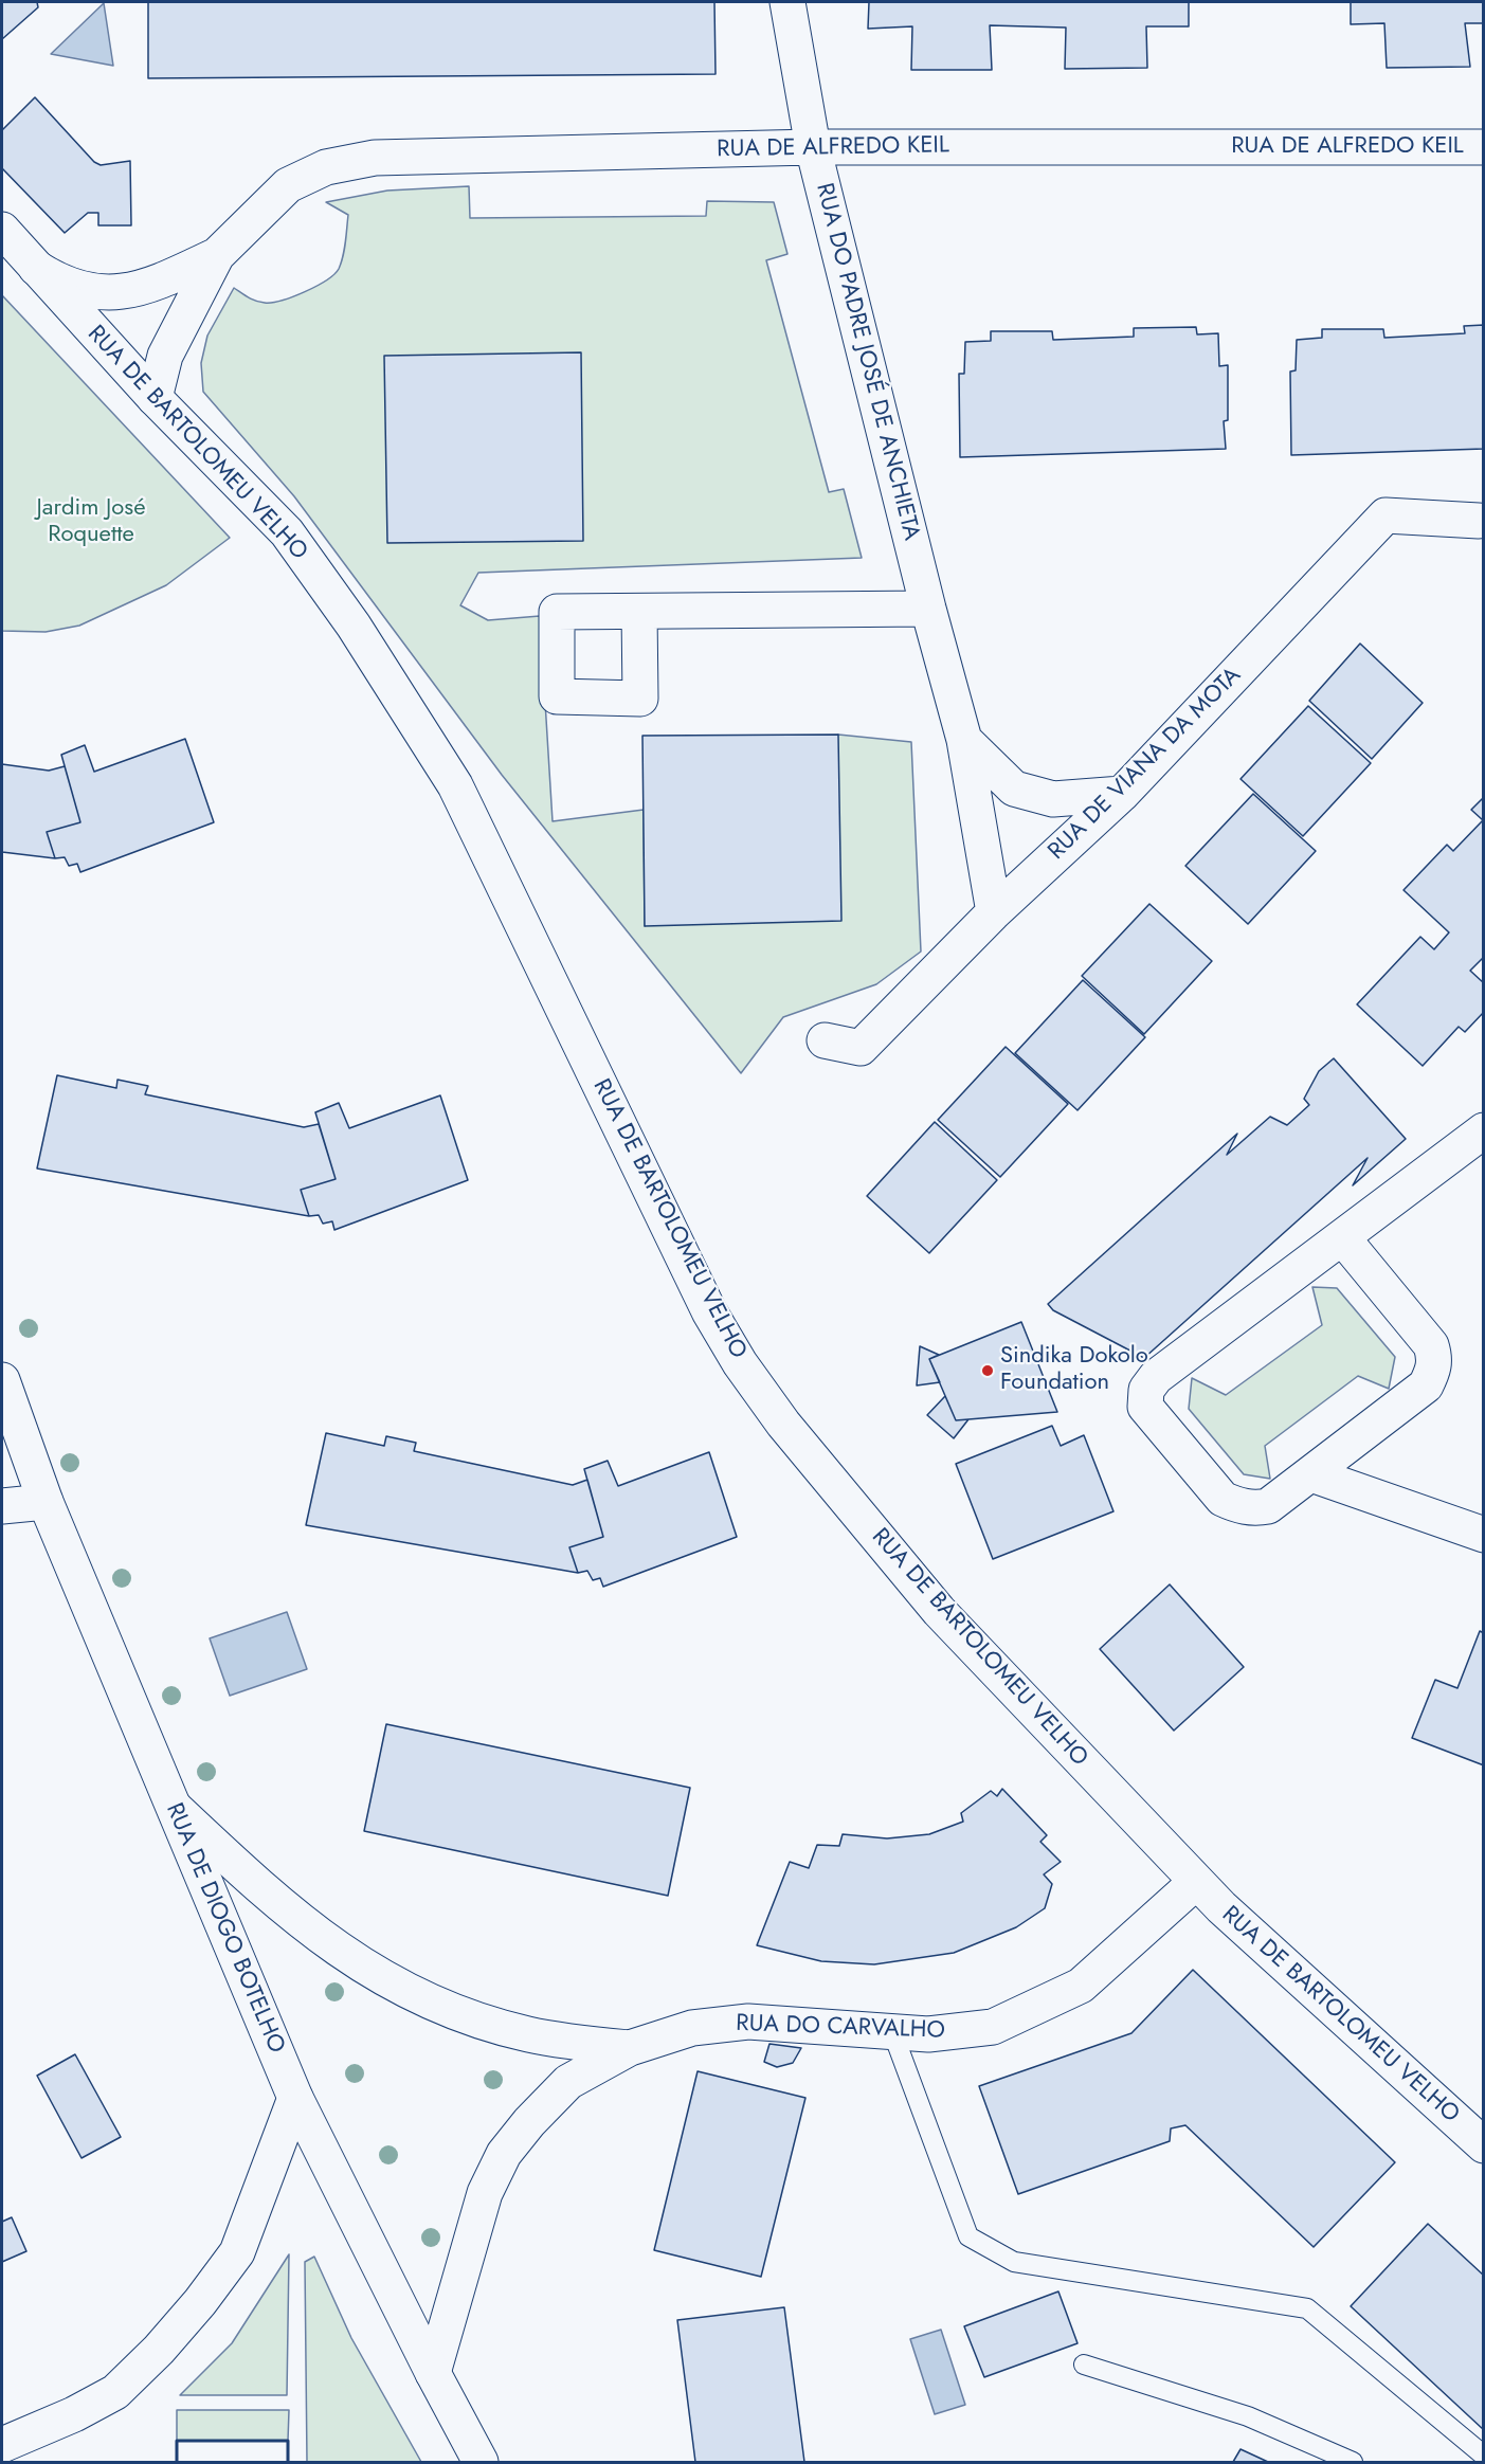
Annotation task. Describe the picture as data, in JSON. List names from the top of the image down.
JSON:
{
  "streets": {
    "street": [
      "RUA DE ALFREDO KEIL",
      "RUA DO PADRE JOSÉ DE ANCHIETA",
      "RUA DE BARTOLOMEU VELHO",
      "RUA DE VIANA DA MOTA",
      "RUA DE DIOGO BOTELHO",
      "RUA DO CARVALHO"
    ]
  },
  "crossings": [
    ["RUA DE ALFREDO KEIL", "RUA DO PADRE JOSÉ DE ANCHIETA"],
    ["RUA DE ALFREDO KEIL", "RUA DE BARTOLOMEU VELHO"],
    ["RUA DO PADRE JOSÉ DE ANCHIETA", "RUA DE VIANA DA MOTA"],
    ["RUA DE BARTOLOMEU VELHO", "RUA DO CARVALHO"],
    ["RUA DE DIOGO BOTELHO", "RUA DO CARVALHO"]
  ],
  "parks": ["Jardim José Roquette"],
  "places": ["Sindika Dokolo Foundation"]
}
